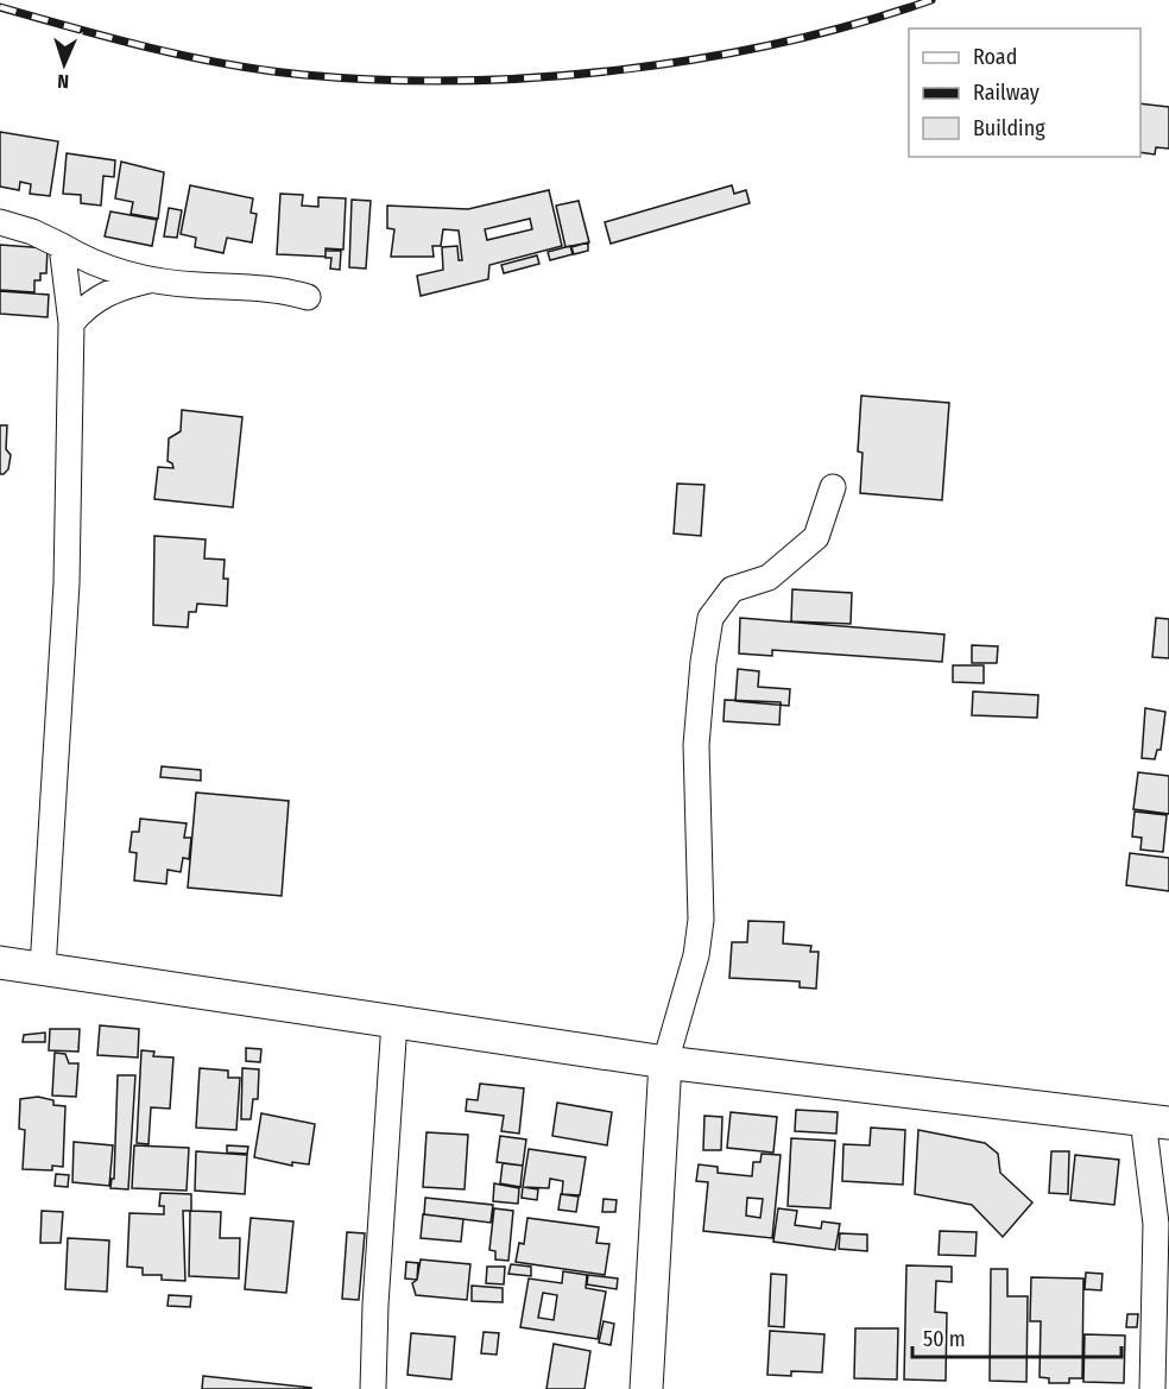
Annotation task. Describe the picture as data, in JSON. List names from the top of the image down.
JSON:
{
  "legend": ["Road", "Railway", "Building"],
  "scale_bar": "50 m",
  "north": "bottom"
}
